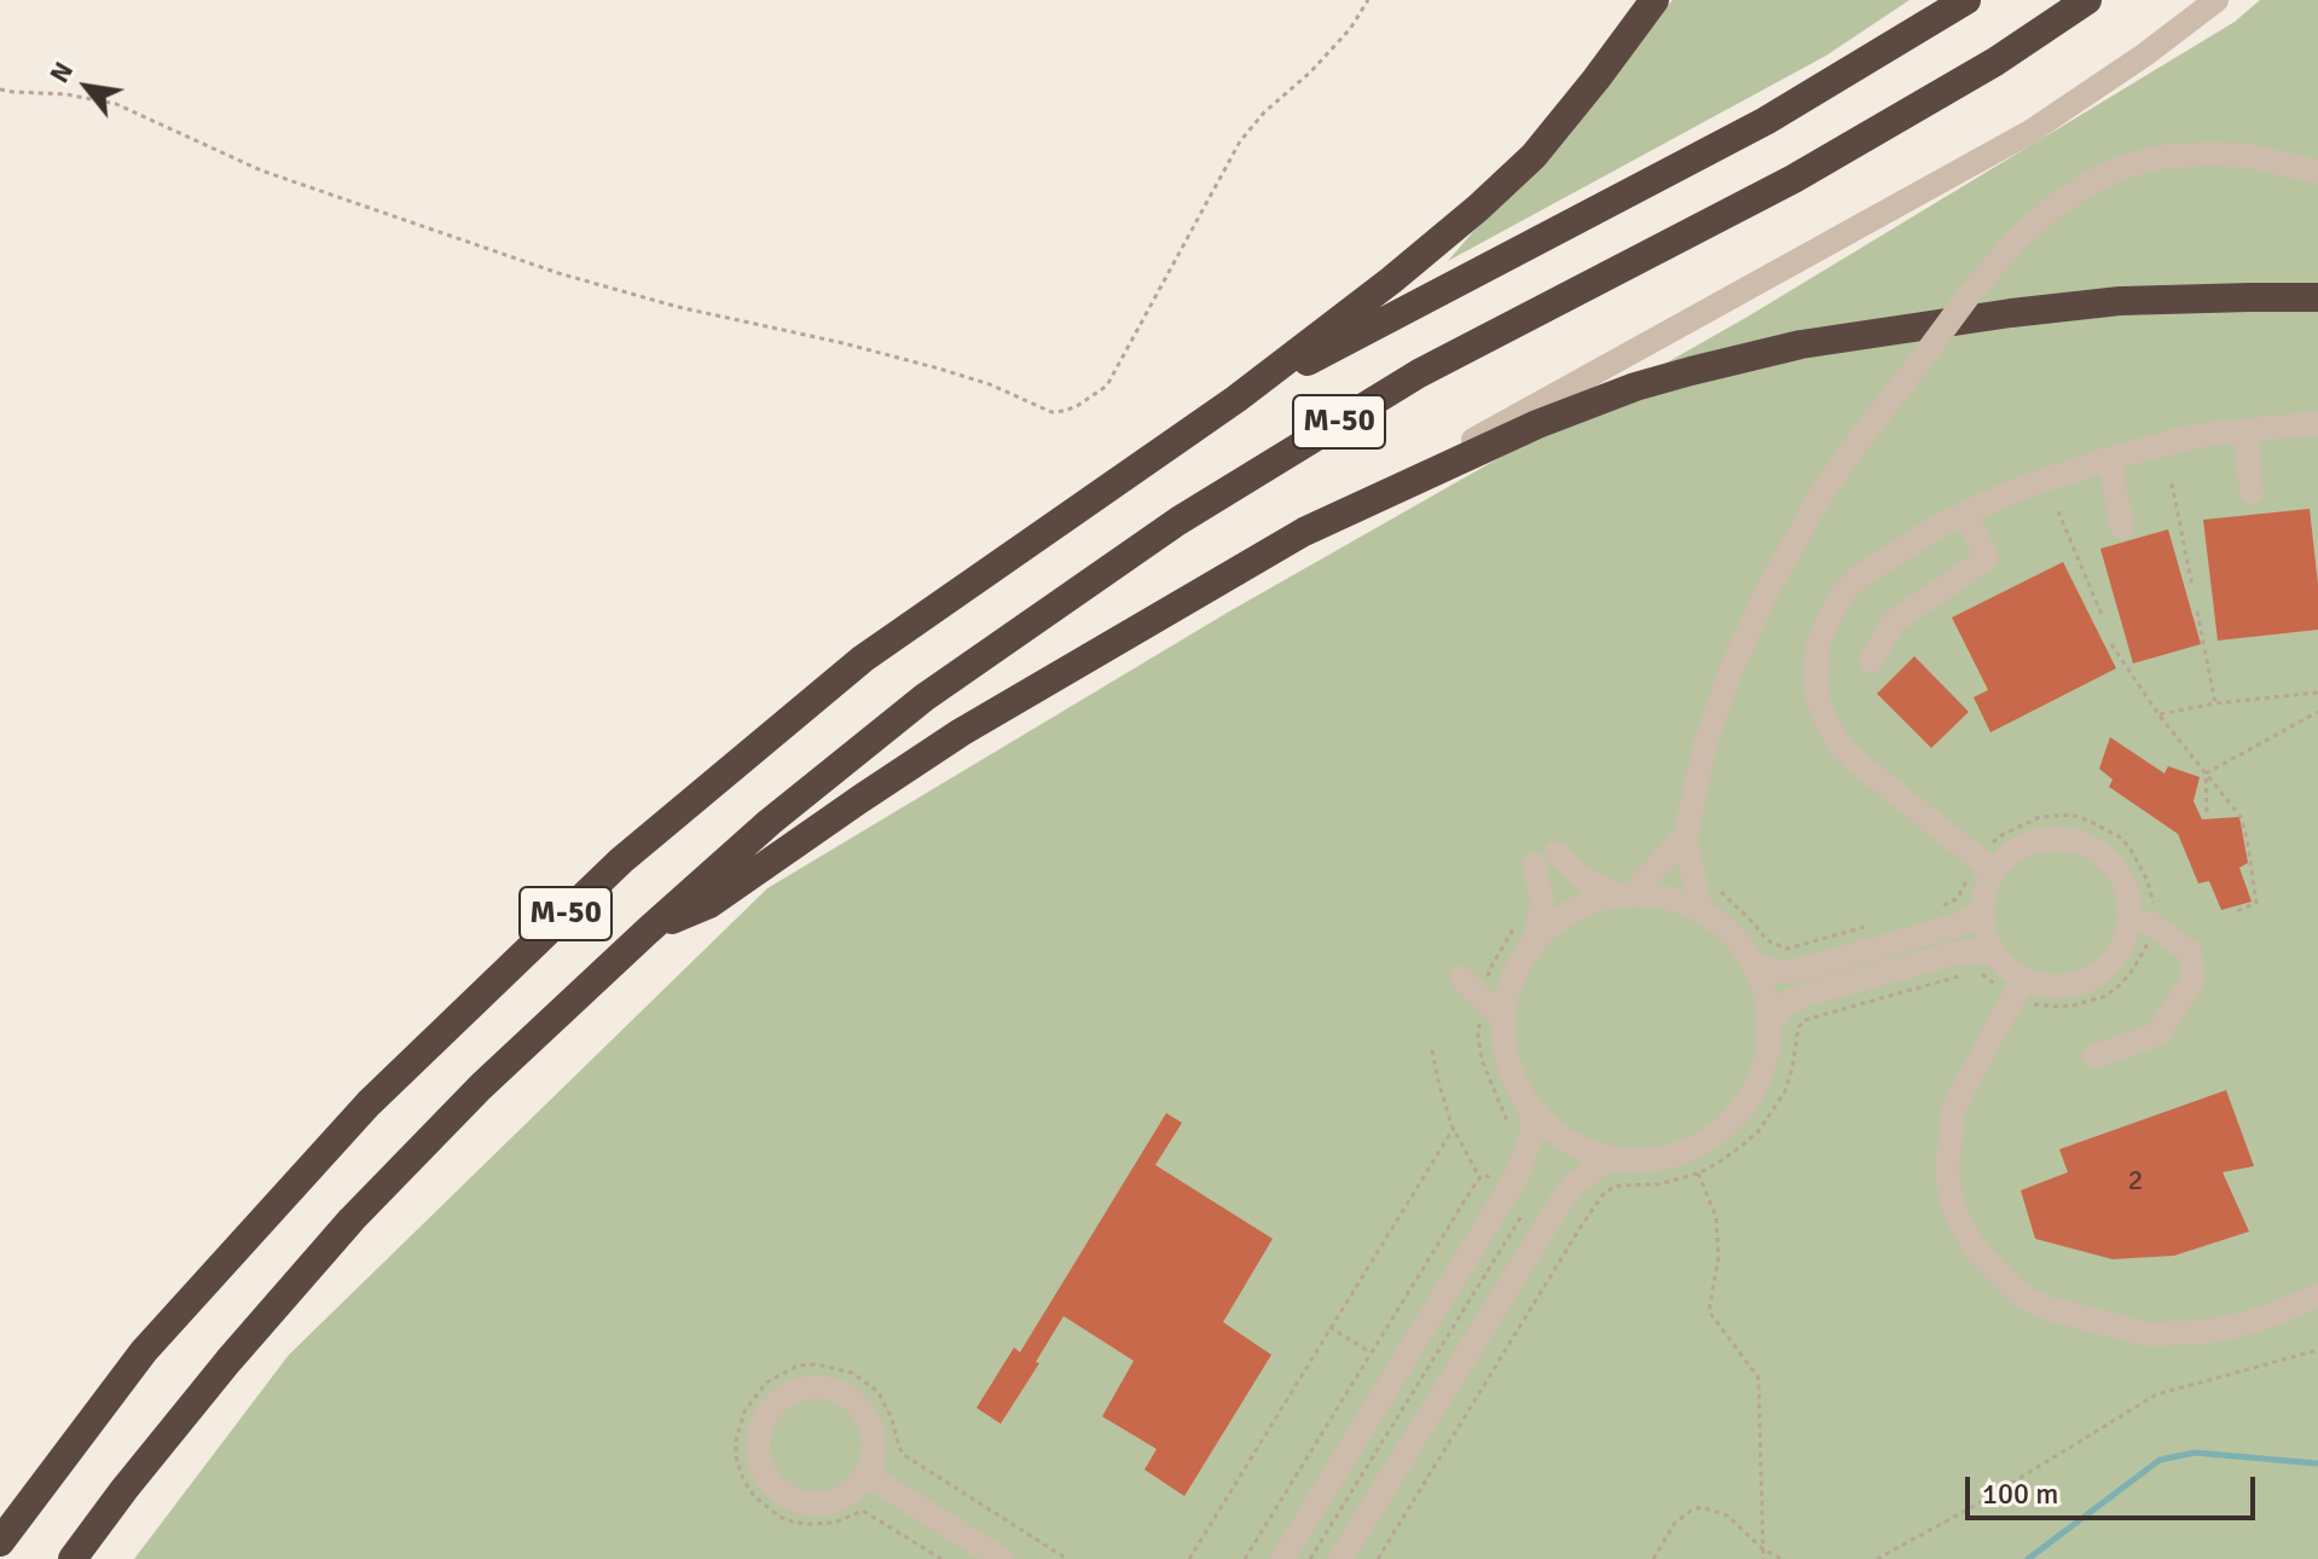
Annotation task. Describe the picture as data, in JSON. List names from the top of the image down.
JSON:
{
  "streets": {
    "highway": ["M-50"]
  },
  "house_numbers": ["2"],
  "scale_bar": "100 m",
  "north": "top left"
}
